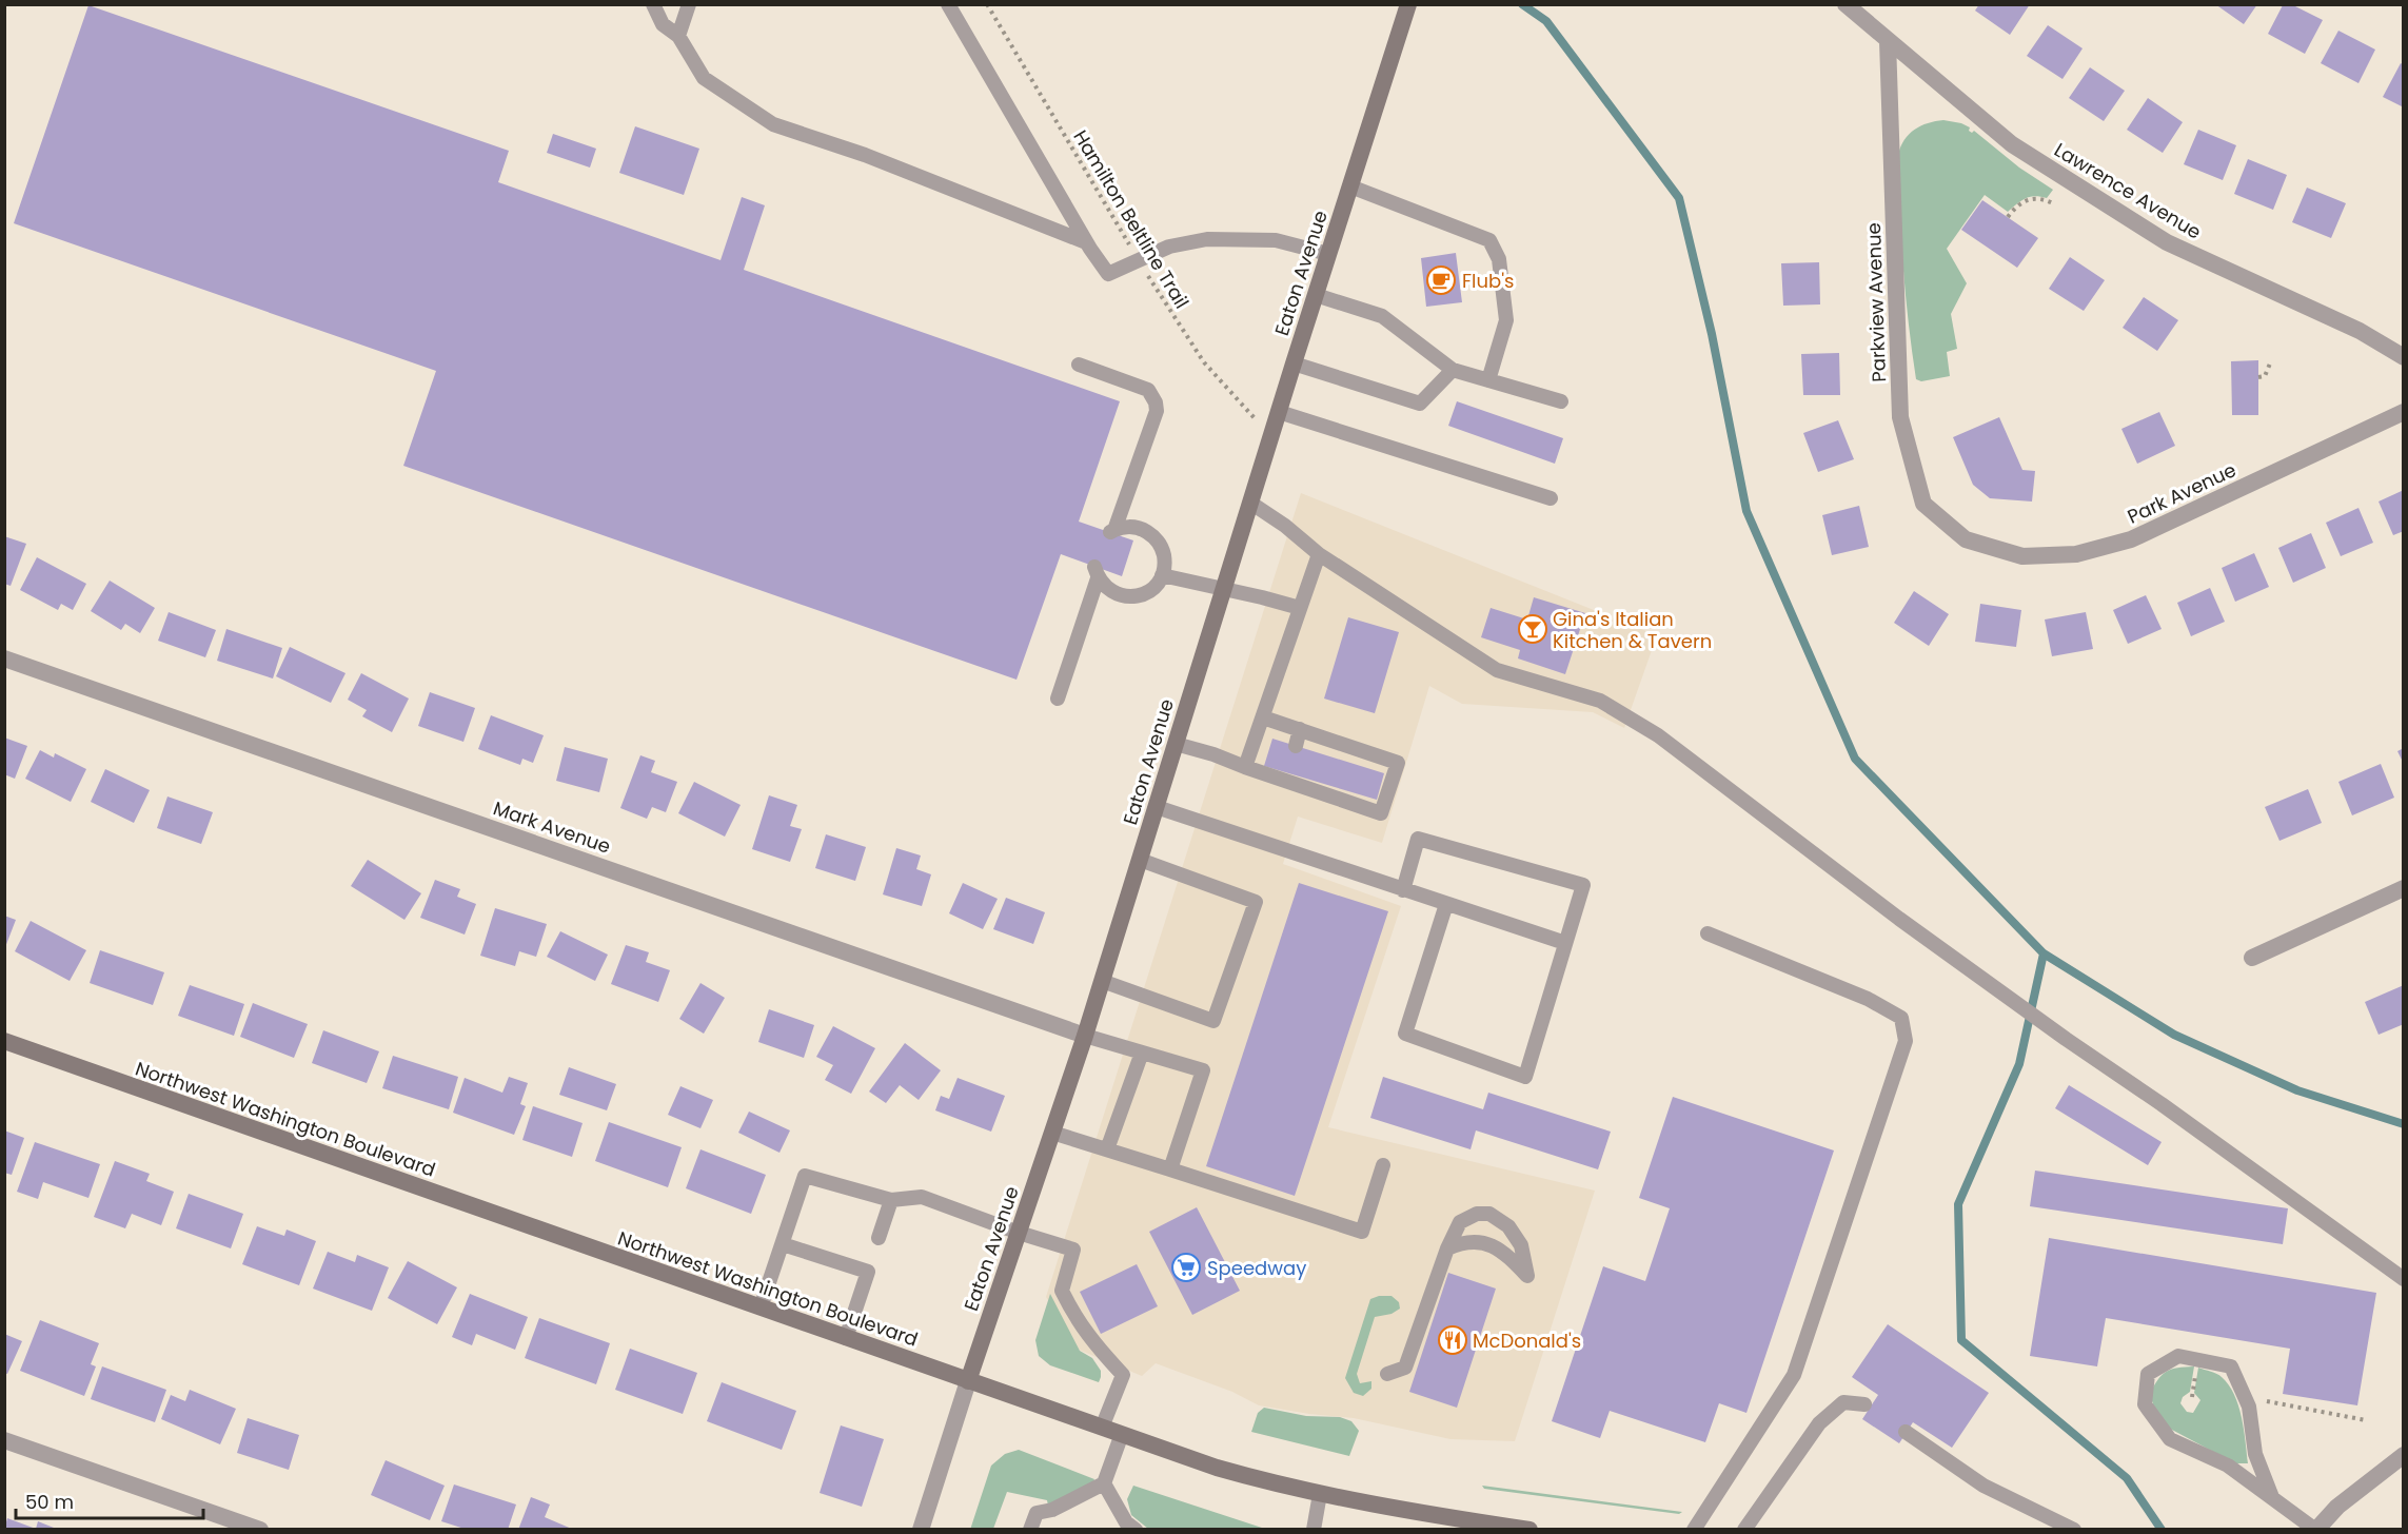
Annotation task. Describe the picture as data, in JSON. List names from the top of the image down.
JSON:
{
  "streets": {
    "main road": ["Eaton Avenue", "Northwest Washington Boulevard"],
    "street": [
      "Lawrence Avenue",
      "Parkview Avenue",
      "Park Avenue",
      "Mark Avenue"
    ],
    "path": ["Hamilton Beltline Trail"]
  },
  "crossings": [
    ["Lawrence Avenue", "Parkview Avenue"],
    ["Hamilton Beltline Trail", "Eaton Avenue"],
    ["Eaton Avenue", "Mark Avenue"],
    ["Eaton Avenue", "Northwest Washington Boulevard"],
    ["Parkview Avenue", "Park Avenue"]
  ],
  "places": {
    "cafe": ["Flub's"],
    "bar": ["Gina's Italian Kitchen & Tavern"],
    "supermarket": ["Speedway"],
    "restaurant": ["McDonald's"]
  },
  "scale_bar": "50 m"
}
